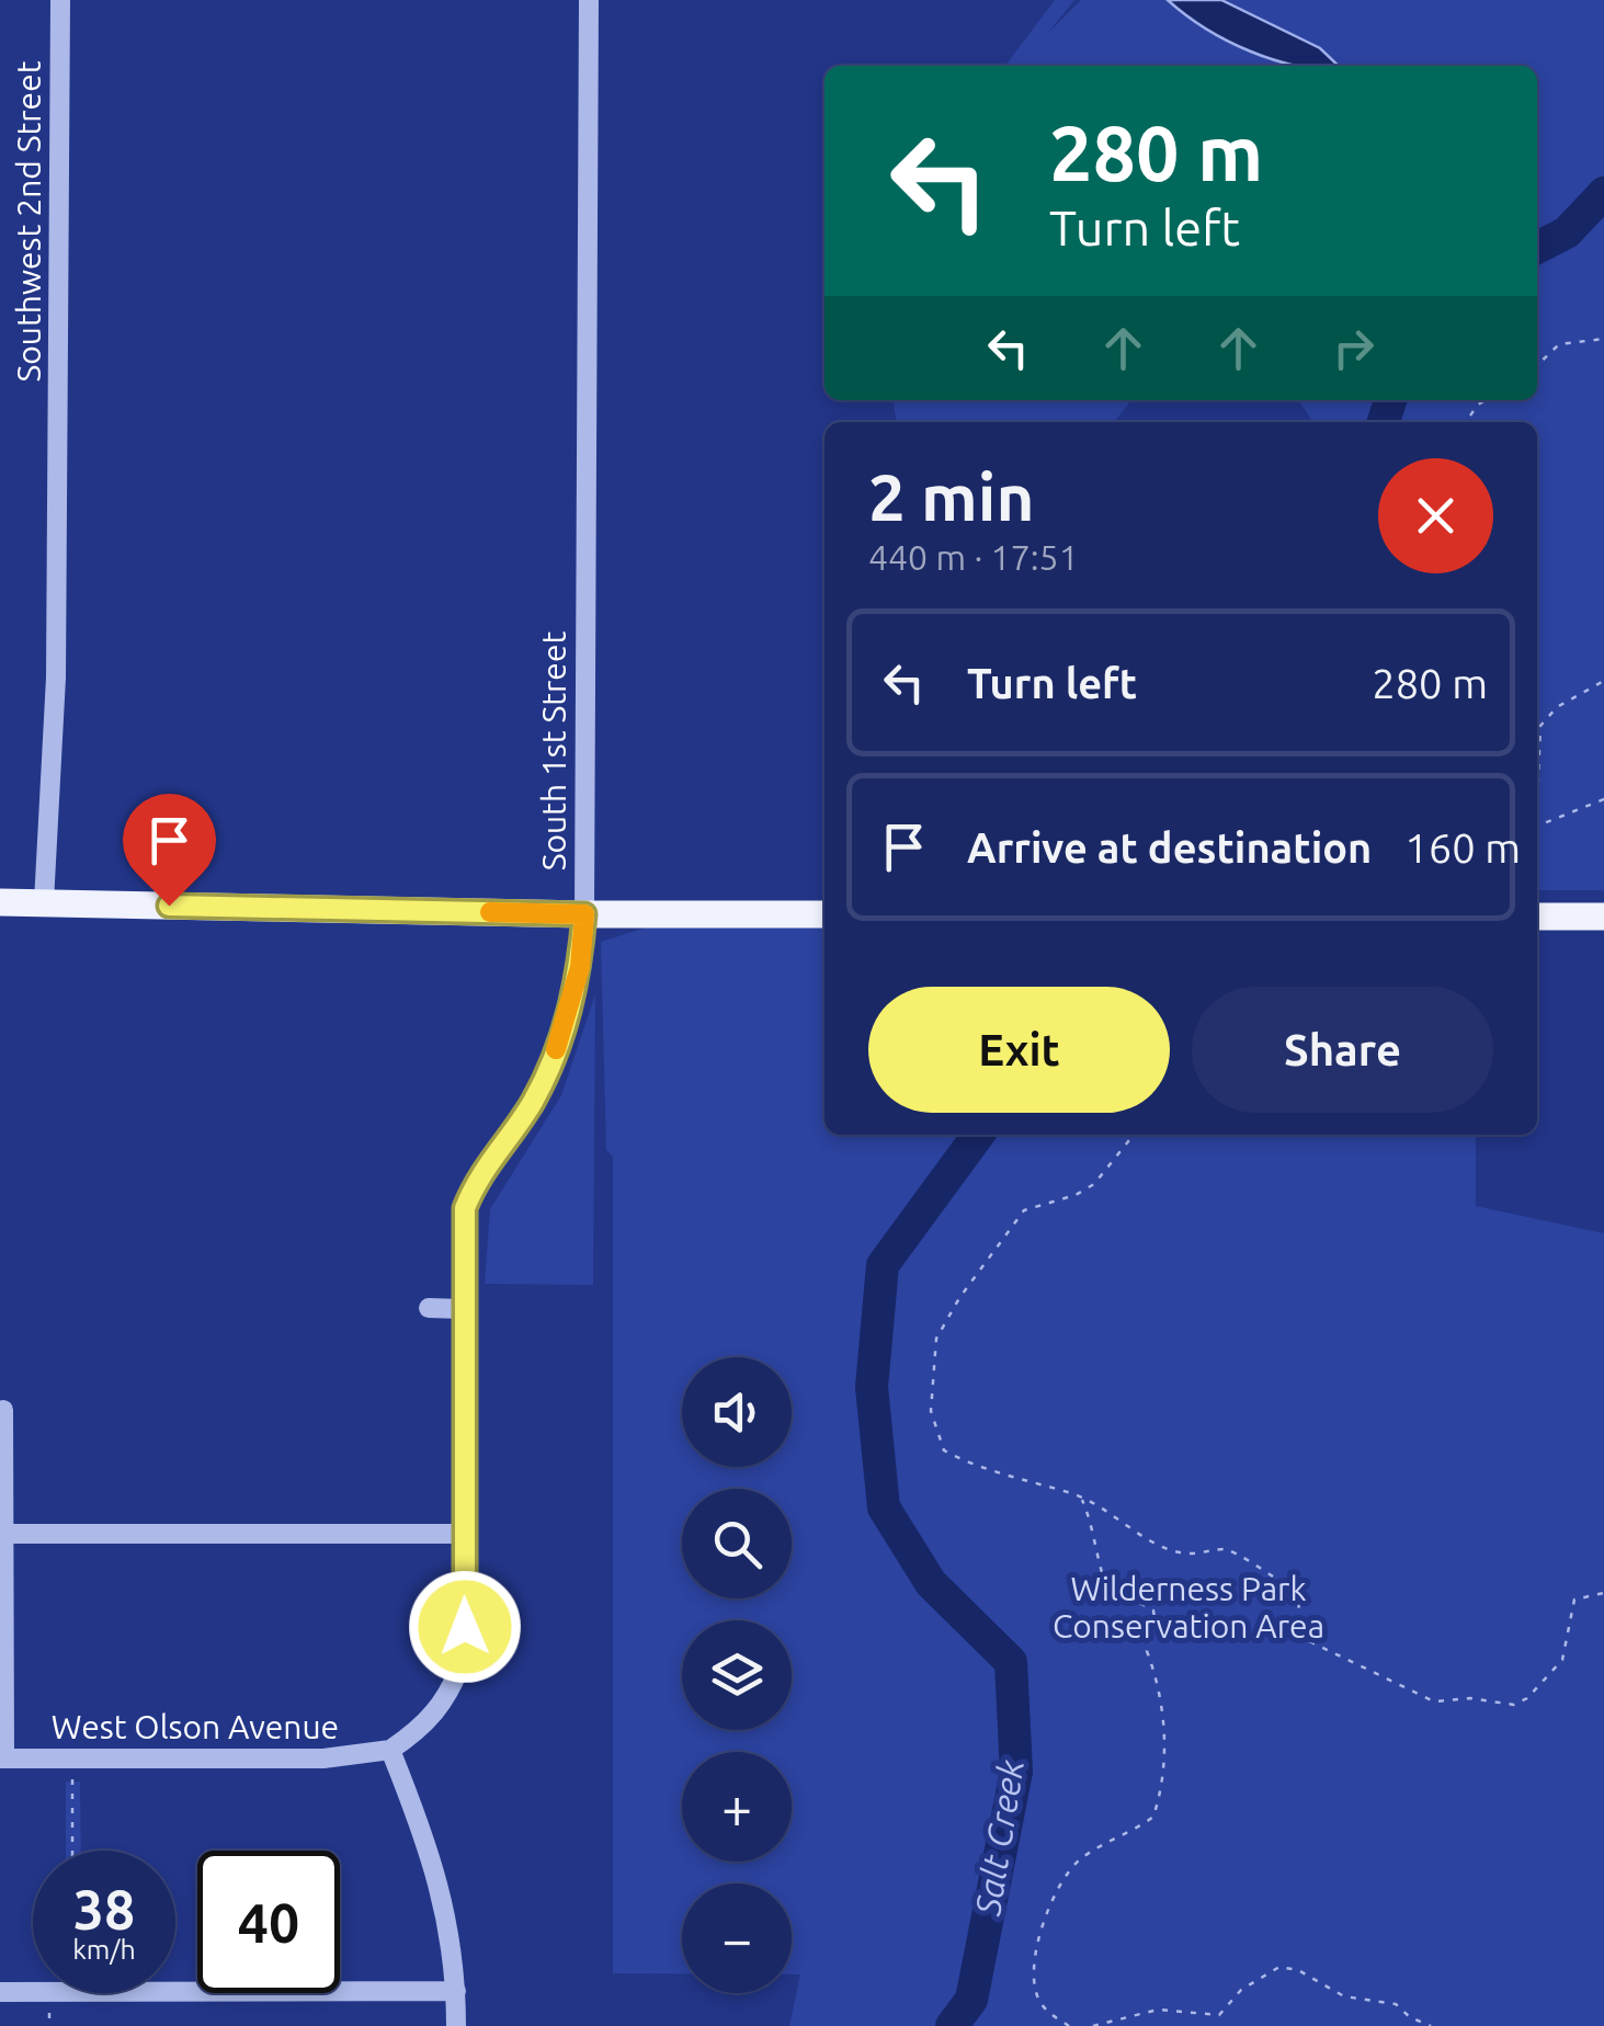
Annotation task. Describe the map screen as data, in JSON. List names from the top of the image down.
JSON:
{
  "streets": {
    "street": ["Southwest 2nd Street", "South 1st Street", "West Olson Avenue"]
  },
  "crossings": [
    ["South 1st Street", "West Olson Avenue"]
  ],
  "water": ["Salt Creek"],
  "parks": ["Wilderness Park Conservation Area"],
  "page": {
    "turn": ["280 m", "Turn left"],
    "heading": ["2 min", "440 m · 17:51"],
    "list": [
      {
        "name": "Turn left",
        "value": "280 m"
      },
      {
        "name": "Arrive at destination",
        "value": "160 m"
      }
    ],
    "buttons": ["Exit", "Share"],
    "map_buttons": ["+", "−"],
    "speed": "38 km/h",
    "limit": "40"
  }
}
